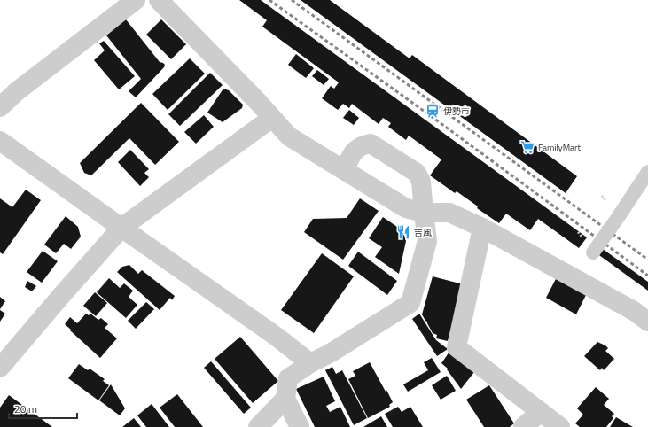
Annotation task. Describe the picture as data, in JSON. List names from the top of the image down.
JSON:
{
  "places": {
    "station": ["伊勢市"],
    "supermarket": ["FamilyMart"],
    "restaurant": ["吉風"]
  },
  "scale_bar": "20 m"
}
